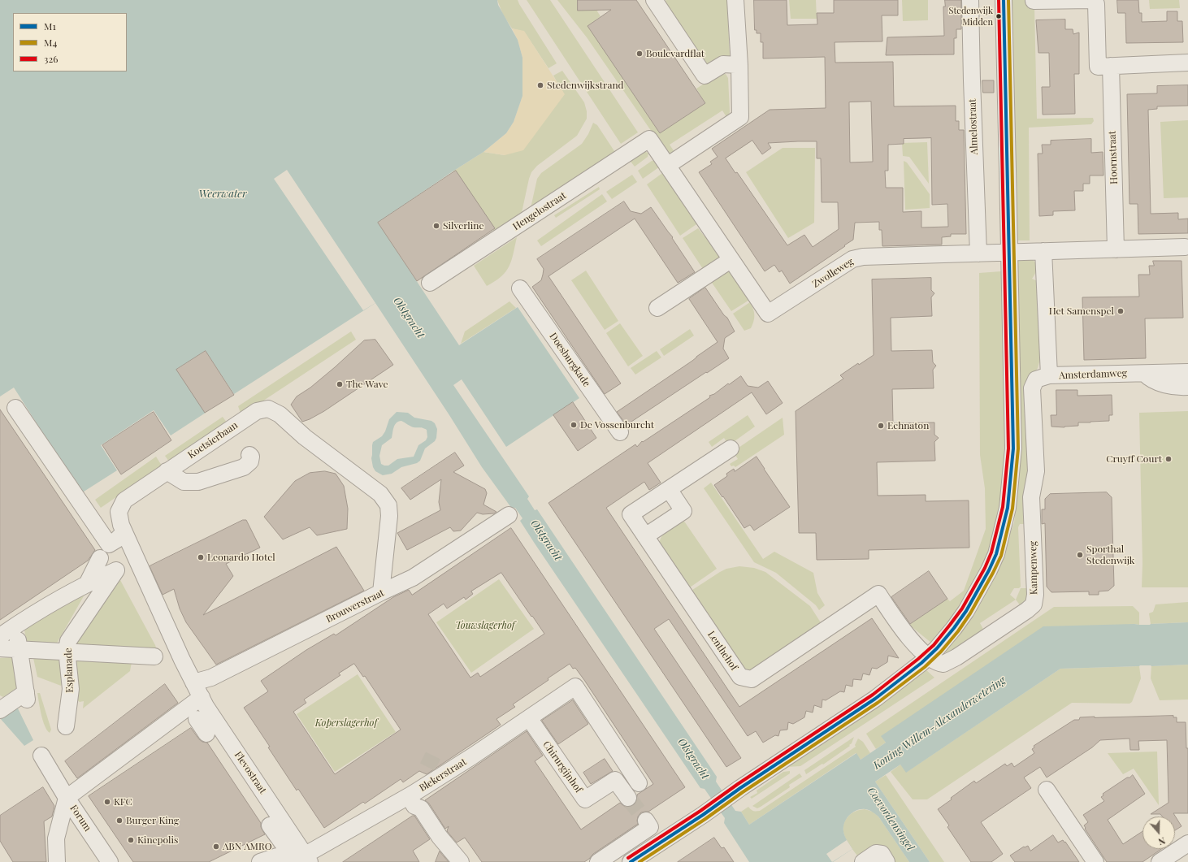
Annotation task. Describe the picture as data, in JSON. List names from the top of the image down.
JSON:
{
  "streets": {
    "street": [
      "Almelostraat",
      "Hoornstraat",
      "Hengelostraat",
      "Zwolleweg",
      "Doesburgkade",
      "Amsterdamweg",
      "Koetsierbaan",
      "Kampenweg",
      "Brouwerstraat",
      "Lenthehof",
      "Esplanade",
      "Chirurgijnhof",
      "Flevostraat",
      "Blekerstraat",
      "Forum"
    ]
  },
  "crossings": [
    ["Almelostraat", "Zwolleweg"],
    ["Hengelostraat", "Zwolleweg"],
    ["Amsterdamweg", "Kampenweg"],
    ["Koetsierbaan", "Brouwerstraat"],
    ["Koetsierbaan", "Flevostraat"],
    ["Kampenweg", "Lenthehof"],
    ["Brouwerstraat", "Flevostraat"],
    ["Chirurgijnhof", "Blekerstraat"],
    ["Flevostraat", "Blekerstraat"]
  ],
  "water": [
    "Weerwater",
    "Olstgracht",
    "Koning Willem-Alexanderwetering",
    "Coevordensingel"
  ],
  "parks": ["Touwslagerhof", "Koperslagerhof"],
  "places": [
    "Stedenwijk Midden",
    "Boulevardflat",
    "Stedenwijkstrand",
    "Silverline",
    "Het Samenspel",
    "The Wave",
    "De Vossenburcht",
    "Echnaton",
    "Cruyff Court",
    "Sporthal Stedenwijk",
    "Leonardo Hotel",
    "KFC",
    "Burger King",
    "Kinepolis",
    "ABN AMRO"
  ],
  "lines": ["transit line M1", "transit line M4", "transit line 326"],
  "legend": ["M1", "M4", "326"],
  "north": "bottom"
}
